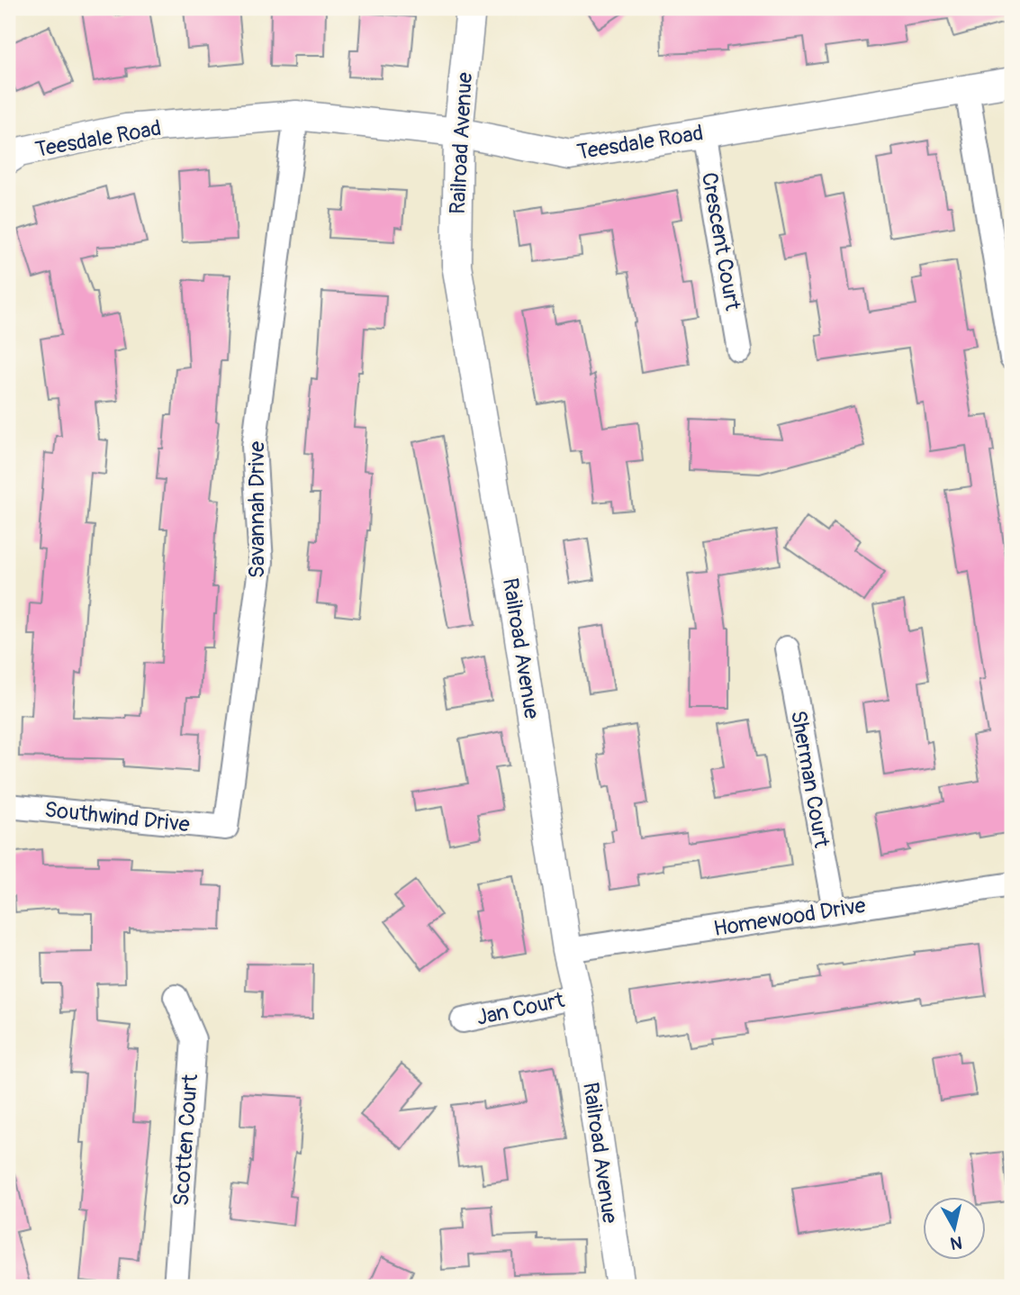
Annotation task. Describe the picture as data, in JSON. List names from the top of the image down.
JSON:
{
  "streets": {
    "street": [
      "Teesdale Road",
      "Railroad Avenue",
      "Crescent Court",
      "Savannah Drive",
      "Sherman Court",
      "Southwind Drive",
      "Homewood Drive",
      "Jan Court",
      "Scotten Court"
    ]
  },
  "crossings": [
    ["Teesdale Road", "Railroad Avenue"],
    ["Teesdale Road", "Crescent Court"],
    ["Teesdale Road", "Savannah Drive"],
    ["Railroad Avenue", "Homewood Drive"],
    ["Railroad Avenue", "Jan Court"],
    ["Savannah Drive", "Southwind Drive"],
    ["Sherman Court", "Homewood Drive"]
  ],
  "north": "bottom"
}
